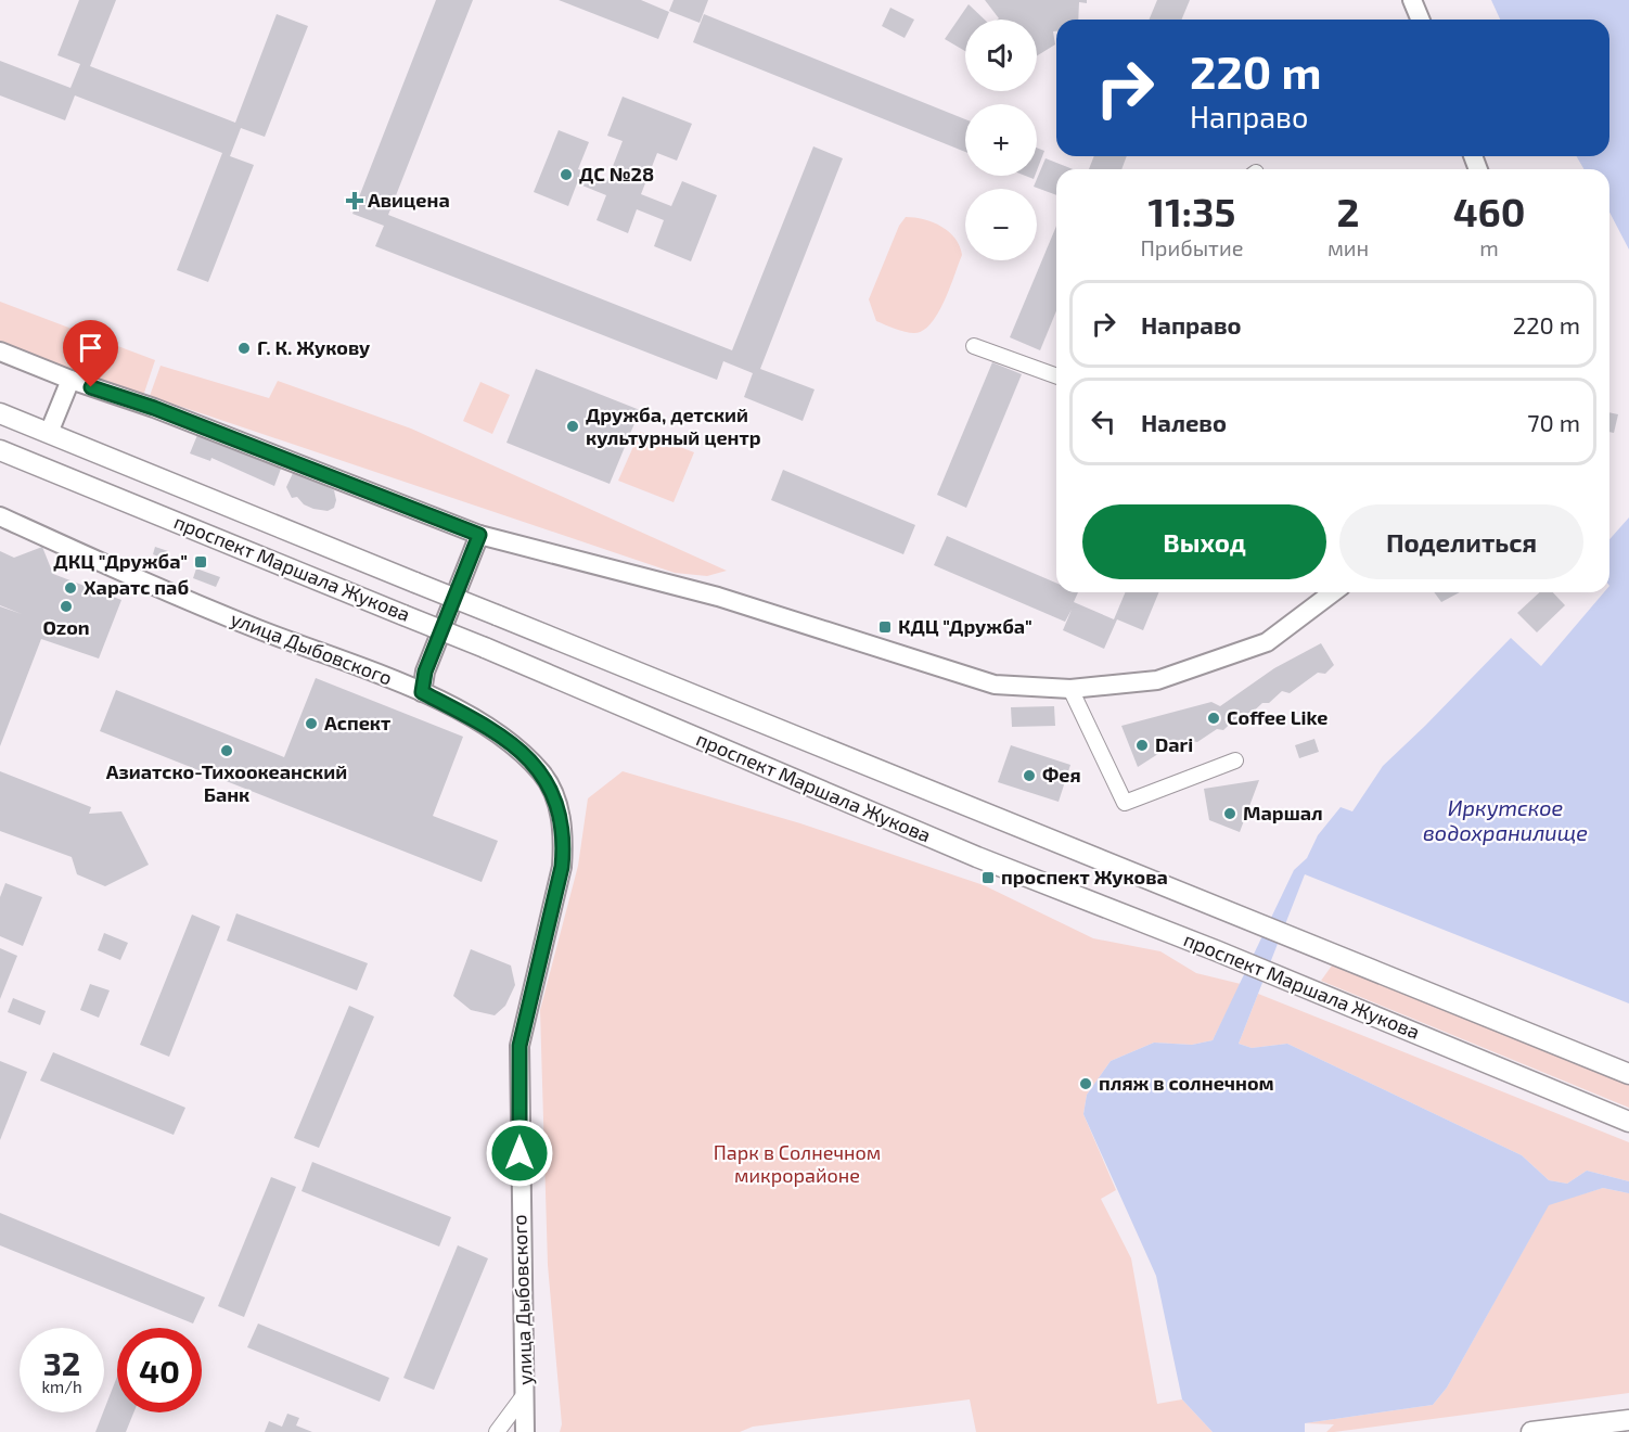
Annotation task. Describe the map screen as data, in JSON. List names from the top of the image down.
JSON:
{
  "streets": {
    "main road": ["проспект Маршала Жукова"],
    "street": ["улица Дыбовского"]
  },
  "water": ["Иркутское водохранилище"],
  "parks": ["Парк в Солнечном микрорайоне"],
  "places": {
    "other": [
      "ДС №28",
      "Г. К. Жукову",
      "Дружба, детский культурный центр",
      "Харатс паб",
      "Ozon",
      "Coffee Like",
      "Аспект",
      "Dari",
      "Азиатско-Тихоокеанский Банк",
      "Фея",
      "Маршал",
      "пляж в солнечном"
    ],
    "health": ["Авицена"],
    "transit": ["ДКЦ \"Дружба\"", "КДЦ \"Дружба\"", "проспект Жукова"]
  },
  "page": {
    "map_buttons": ["+", "−"],
    "turn": ["220 m", "Направо"],
    "eta": [
      "11:35",
      "Прибытие",
      "2",
      "мин",
      "460",
      "m"
    ],
    "list": [
      {
        "name": "Направо",
        "value": "220 m"
      },
      {
        "name": "Налево",
        "value": "70 m"
      }
    ],
    "buttons": ["Выход", "Поделиться"],
    "speed": "32 km/h",
    "limit": "40"
  }
}
